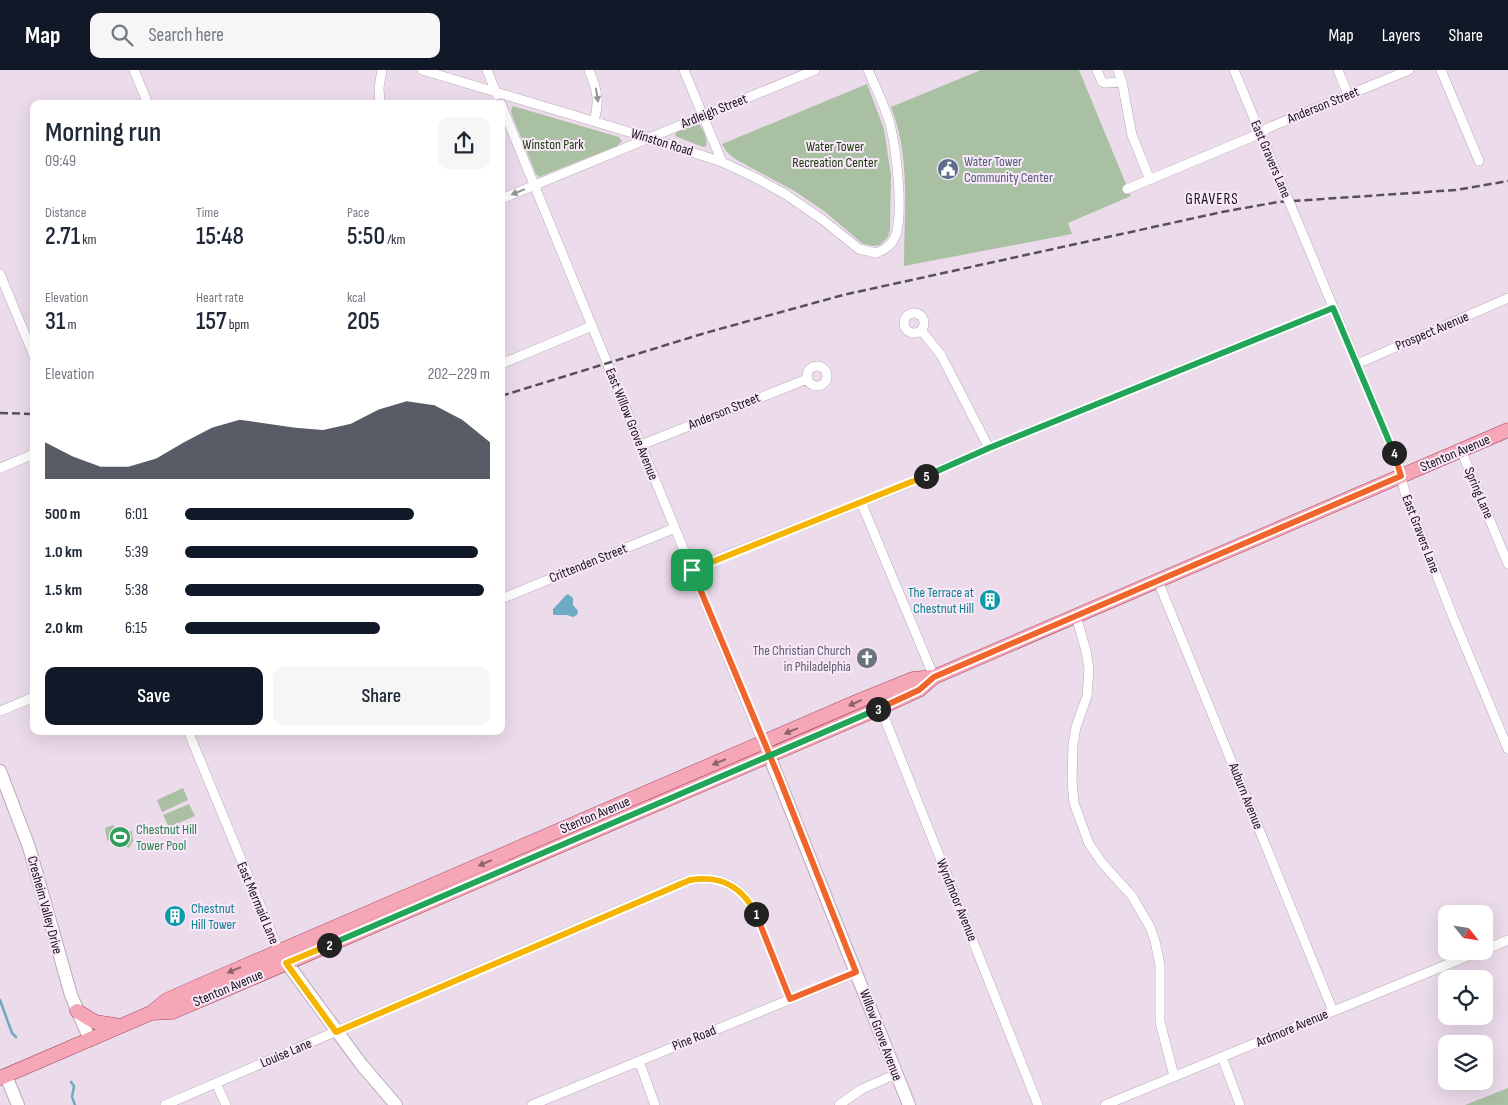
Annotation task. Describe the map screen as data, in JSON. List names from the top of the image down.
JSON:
{
  "streets": {
    "main road": [
      "Stenton Avenue",
      "East Mermaid Lane",
      "Cresheim Valley Drive",
      "Willow Grove Avenue"
    ],
    "street": [
      "Anderson Street",
      "Ardleigh Street",
      "Winston Road",
      "East Gravers Lane",
      "Prospect Avenue",
      "East Willow Grove Avenue",
      "Spring Lane",
      "Crittenden Street",
      "Auburn Avenue",
      "Wyndmoor Avenue",
      "Ardmore Avenue",
      "Pine Road",
      "Louise Lane"
    ]
  },
  "crossings": [
    ["Anderson Street", "East Gravers Lane"],
    ["Anderson Street", "East Willow Grove Avenue"],
    ["Ardleigh Street", "Winston Road"],
    ["Ardleigh Street", "East Willow Grove Avenue"],
    ["Winston Road", "East Willow Grove Avenue"],
    ["East Gravers Lane", "Prospect Avenue"],
    ["East Gravers Lane", "Stenton Avenue"],
    ["East Willow Grove Avenue", "Stenton Avenue"],
    ["East Willow Grove Avenue", "Crittenden Street"],
    ["East Willow Grove Avenue", "Willow Grove Avenue"],
    ["Stenton Avenue", "Spring Lane"],
    ["Stenton Avenue", "Auburn Avenue"],
    ["Stenton Avenue", "Wyndmoor Avenue"],
    ["Stenton Avenue", "East Mermaid Lane"],
    ["Stenton Avenue", "Cresheim Valley Drive"],
    ["Stenton Avenue", "Willow Grove Avenue"],
    ["Auburn Avenue", "Ardmore Avenue"],
    ["East Mermaid Lane", "Louise Lane"],
    ["Willow Grove Avenue", "Pine Road"],
    ["Pine Road", "Louise Lane"]
  ],
  "districts": ["GRAVERS"],
  "parks": ["Winston Park", "Water Tower Recreation Center"],
  "places": {
    "public building": ["Water Tower Community Center"],
    "building": ["The Terrace at Chestnut Hill", "Chestnut Hill Tower"],
    "church": ["The Christian Church in Philadelphia"],
    "sports": ["Chestnut Hill Tower Pool"]
  },
  "north": "bottom right",
  "page": {
    "header": "Map",
    "search": "Search here",
    "nav": ["Map", "Layers", "Share"],
    "heading": ["Morning run", "09:49"],
    "stats": [
      ["Distance", "2.71 km"],
      ["Time", "15:48"],
      ["Pace", "5:50 /km"],
      ["Elevation", "31 m"],
      ["Heart rate", "157 bpm"],
      ["kcal", "205"]
    ],
    "chart": ["Elevation", "202–229 m"],
    "pins": [
      "4",
      "5",
      "3",
      "1",
      "2"
    ],
    "list": [
      {
        "name": "500 m",
        "note": "6:01"
      },
      {
        "name": "1.0 km",
        "note": "5:39"
      },
      {
        "name": "1.5 km",
        "note": "5:38"
      },
      {
        "name": "2.0 km",
        "note": "6:15"
      }
    ],
    "buttons": ["Save", "Share"]
  }
}
